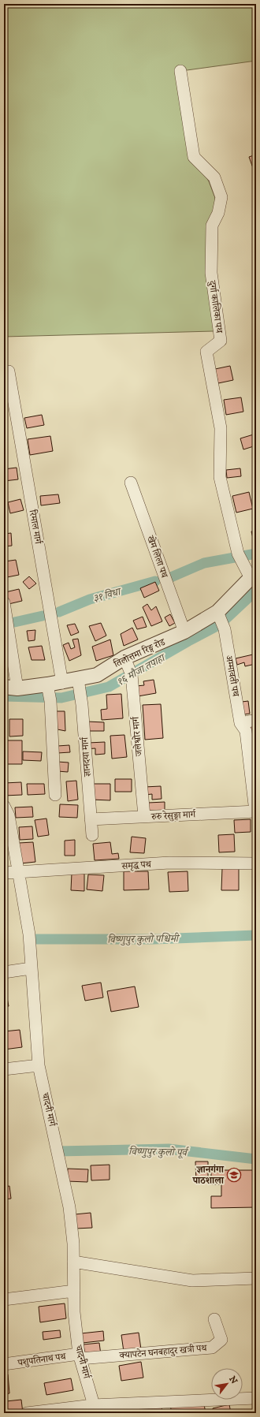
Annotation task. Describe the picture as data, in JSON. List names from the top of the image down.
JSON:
{
  "streets": {
    "street": [
      "दुर्गा कालिका पथ",
      "रिमाल मार्ग",
      "खेम लिला पथ",
      "तिलोत्तमा रिङ्ग रोड",
      "अम्मावती पथ",
      "जलेश्वोर मार्ग",
      "ज्ञानदया मार्ग",
      "रुरु रेसुङ्गा मार्ग",
      "समृद्ध पथ",
      "चादनी मार्ग",
      "क्यापटेन घनबहादुर खत्री पथ",
      "पशुपतिनाथ पथ"
    ]
  },
  "crossings": [
    ["दुर्गा कालिका पथ", "तिलोत्तमा रिङ्ग रोड"],
    ["रिमाल मार्ग", "तिलोत्तमा रिङ्ग रोड"],
    ["खेम लिला पथ", "तिलोत्तमा रिङ्ग रोड"],
    ["तिलोत्तमा रिङ्ग रोड", "अम्मावती पथ"],
    ["तिलोत्तमा रिङ्ग रोड", "जलेश्वोर मार्ग"],
    ["तिलोत्तमा रिङ्ग रोड", "ज्ञानदया मार्ग"],
    ["अम्मावती पथ", "रुरु रेसुङ्गा मार्ग"],
    ["जलेश्वोर मार्ग", "रुरु रेसुङ्गा मार्ग"],
    ["ज्ञानदया मार्ग", "रुरु रेसुङ्गा मार्ग"],
    ["समृद्ध पथ", "चादनी मार्ग"],
    ["चादनी मार्ग", "क्यापटेन घनबहादुर खत्री पथ"],
    ["चादनी मार्ग", "पशुपतिनाथ पथ"],
    ["क्यापटेन घनबहादुर खत्री पथ", "पशुपतिनाथ पथ"]
  ],
  "water": [
    "३१ विधा",
    "१६ मौजा तपाहा",
    "विष्णुपुर कुलो पश्चिमी",
    "विष्णुपुर कुलो पूर्व"
  ],
  "places": {
    "school or university": ["ज्ञानगंगा पाठशाला"]
  },
  "north": "top right"
}
